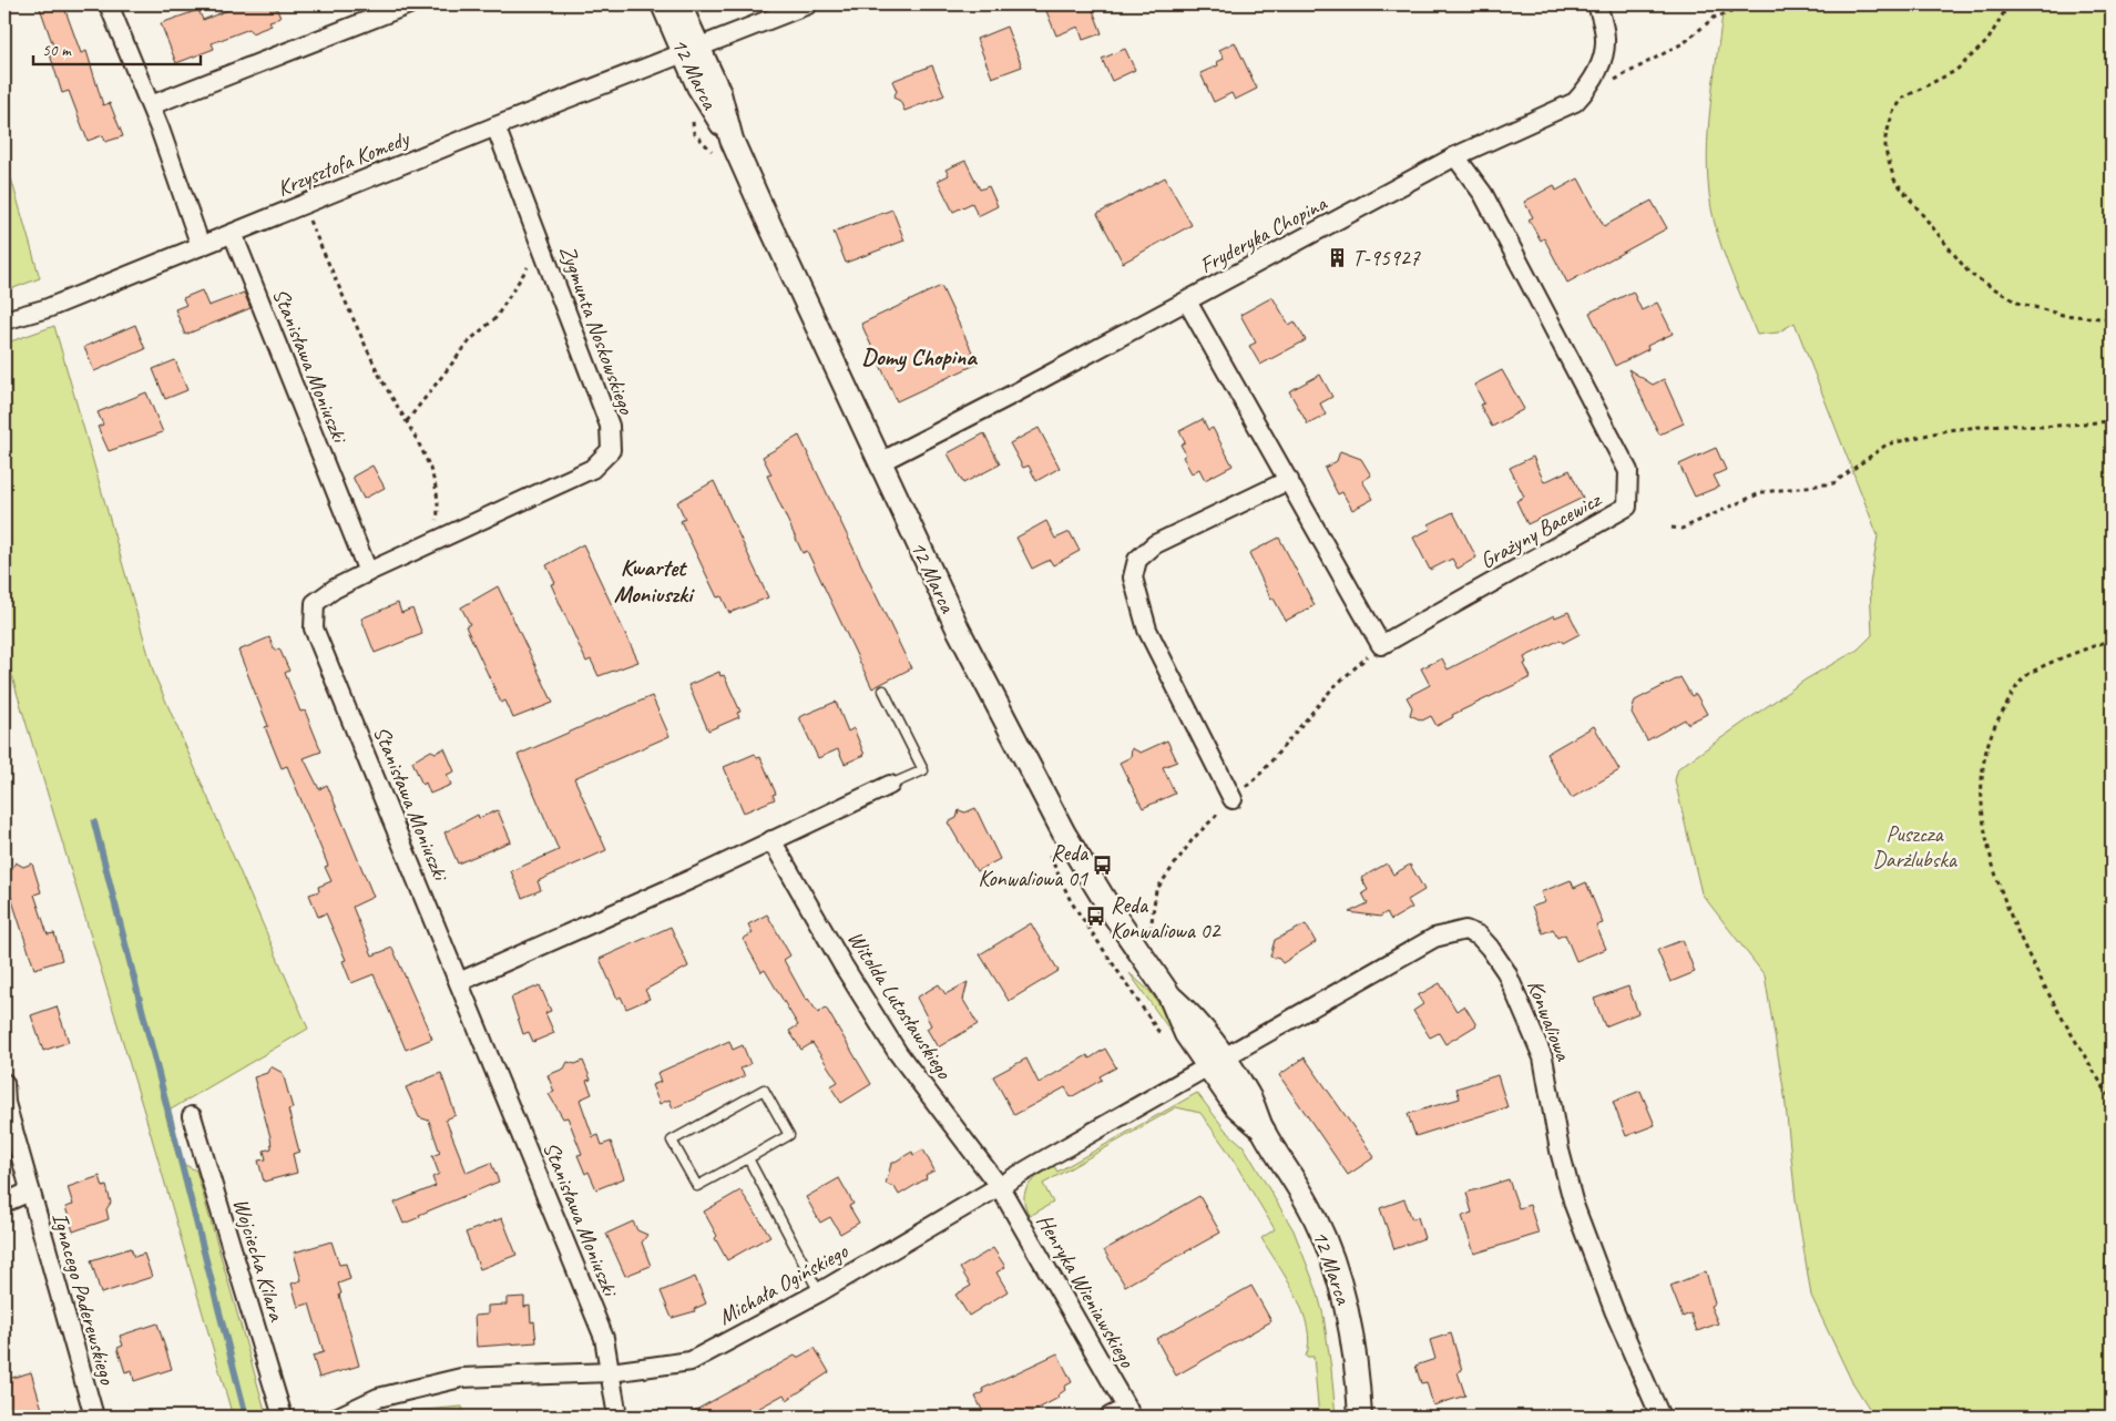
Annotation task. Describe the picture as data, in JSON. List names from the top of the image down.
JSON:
{
  "streets": {
    "street": [
      "12 Marca",
      "Krzysztofa Komedy",
      "Fryderyka Chopina",
      "Zygmunta Noskowskiego",
      "Stanisława Moniuszki",
      "Grażyny Bacewicz",
      "Witolda Lutosławskiego",
      "Konwaliowa",
      "Wojciecha Kilara",
      "Michała Ogińskiego",
      "Henryka Wieniawskiego",
      "Ignacego Paderewskiego"
    ]
  },
  "crossings": [
    ["12 Marca", "Krzysztofa Komedy"],
    ["12 Marca", "Fryderyka Chopina"],
    ["12 Marca", "Konwaliowa"],
    ["12 Marca", "Michała Ogińskiego"],
    ["Krzysztofa Komedy", "Zygmunta Noskowskiego"],
    ["Krzysztofa Komedy", "Stanisława Moniuszki"],
    ["Fryderyka Chopina", "Grażyny Bacewicz"],
    ["Zygmunta Noskowskiego", "Stanisława Moniuszki"],
    ["Stanisława Moniuszki", "Michała Ogińskiego"],
    ["Witolda Lutosławskiego", "Michała Ogińskiego"],
    ["Witolda Lutosławskiego", "Henryka Wieniawskiego"],
    ["Konwaliowa", "Michała Ogińskiego"],
    ["Michała Ogińskiego", "Henryka Wieniawskiego"]
  ],
  "districts": ["Domy Chopina", "Kwartet Moniuszki"],
  "parks": ["Puszcza Darżlubska"],
  "places": {
    "building": ["T-95927"],
    "bus stop": ["Reda Konwaliowa 01", "Reda Konwaliowa 02"]
  },
  "scale_bar": "50 m"
}
